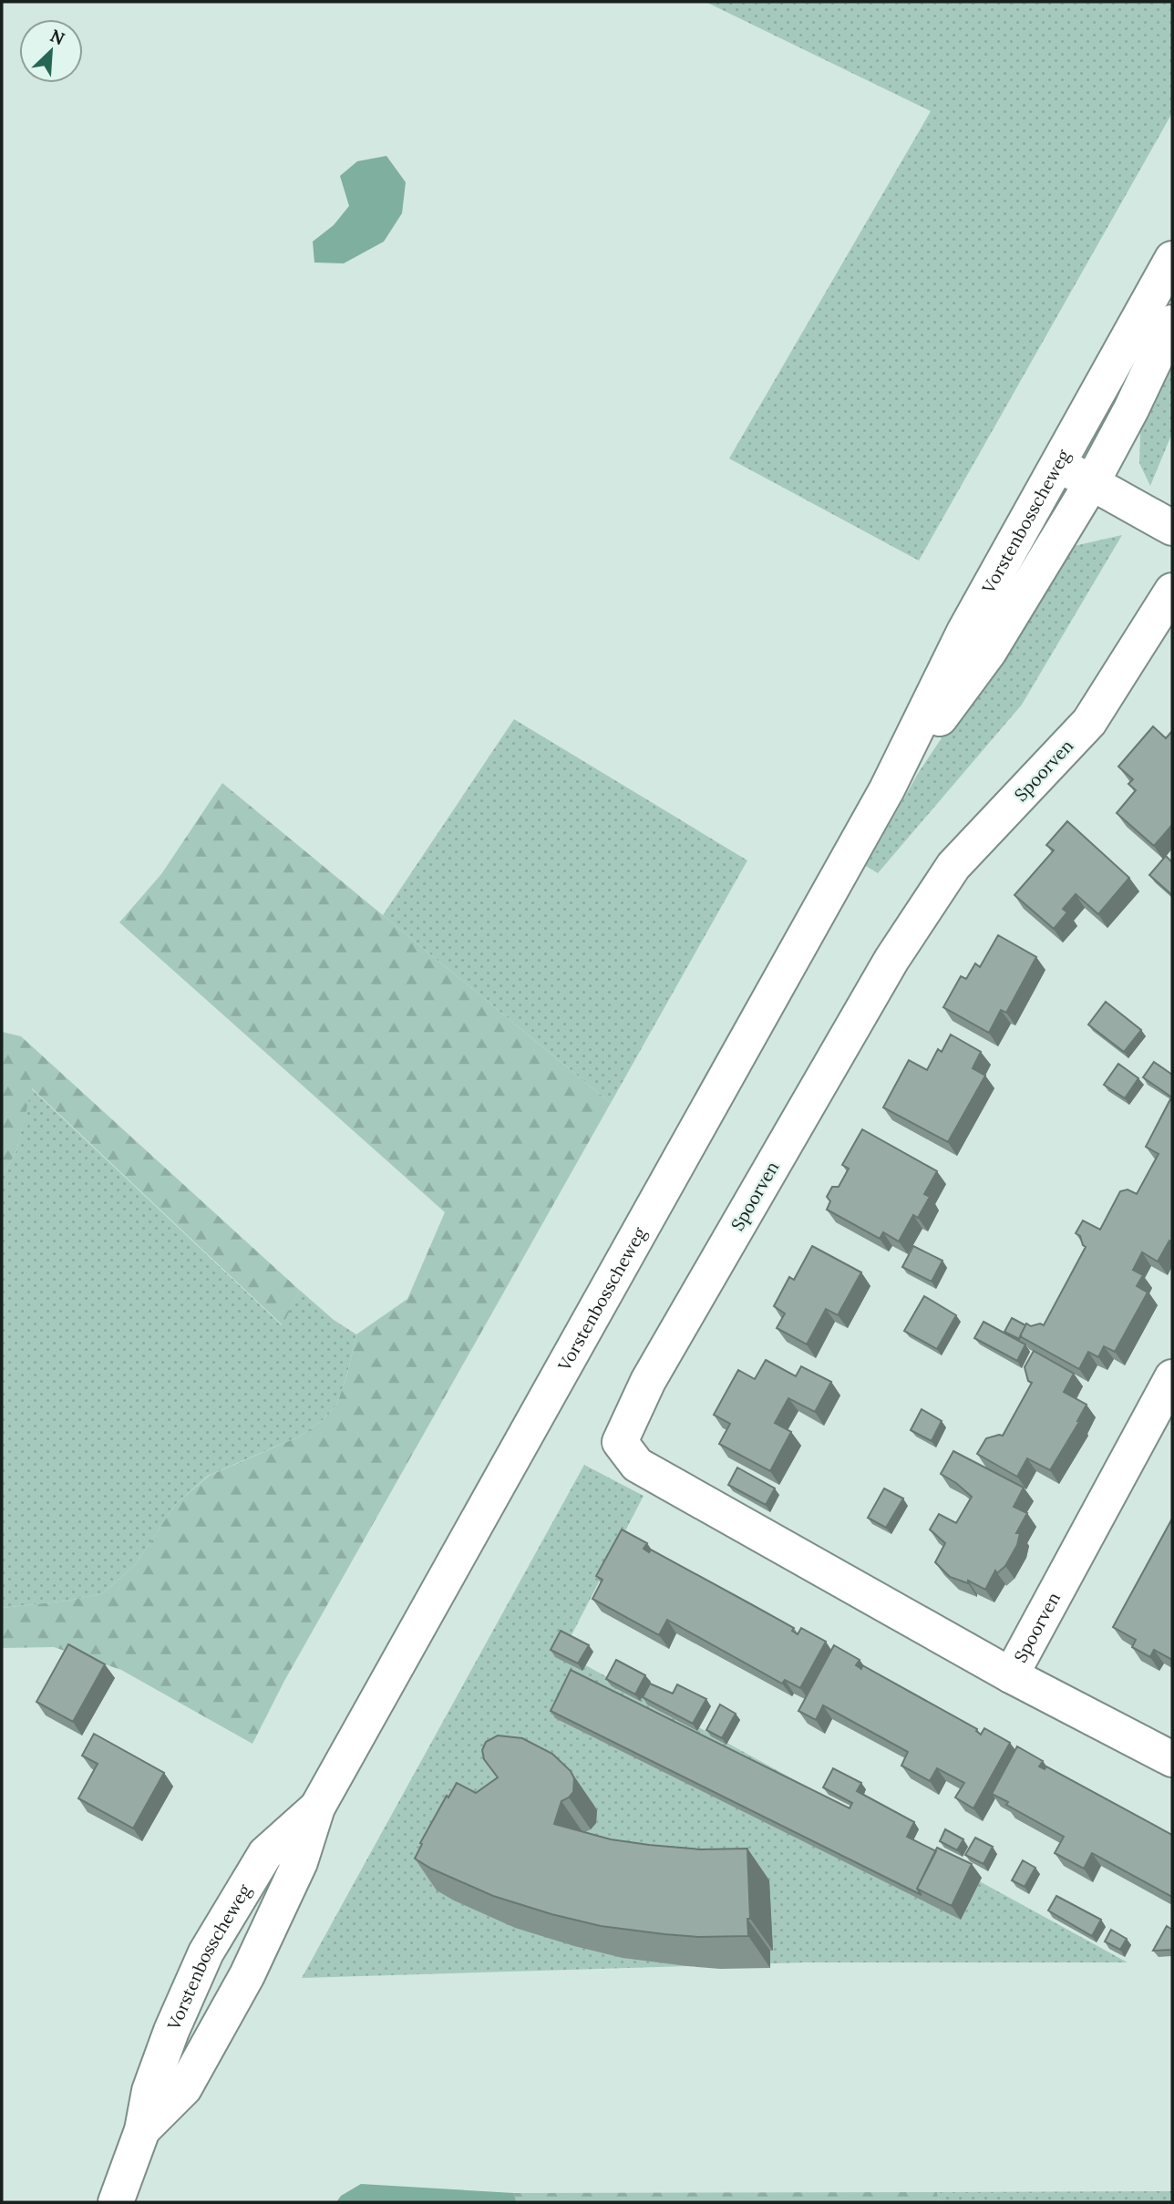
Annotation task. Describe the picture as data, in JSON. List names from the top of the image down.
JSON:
{
  "streets": {
    "street": ["Vorstenbosscheweg", "Spoorven"]
  },
  "north": "top right"
}
